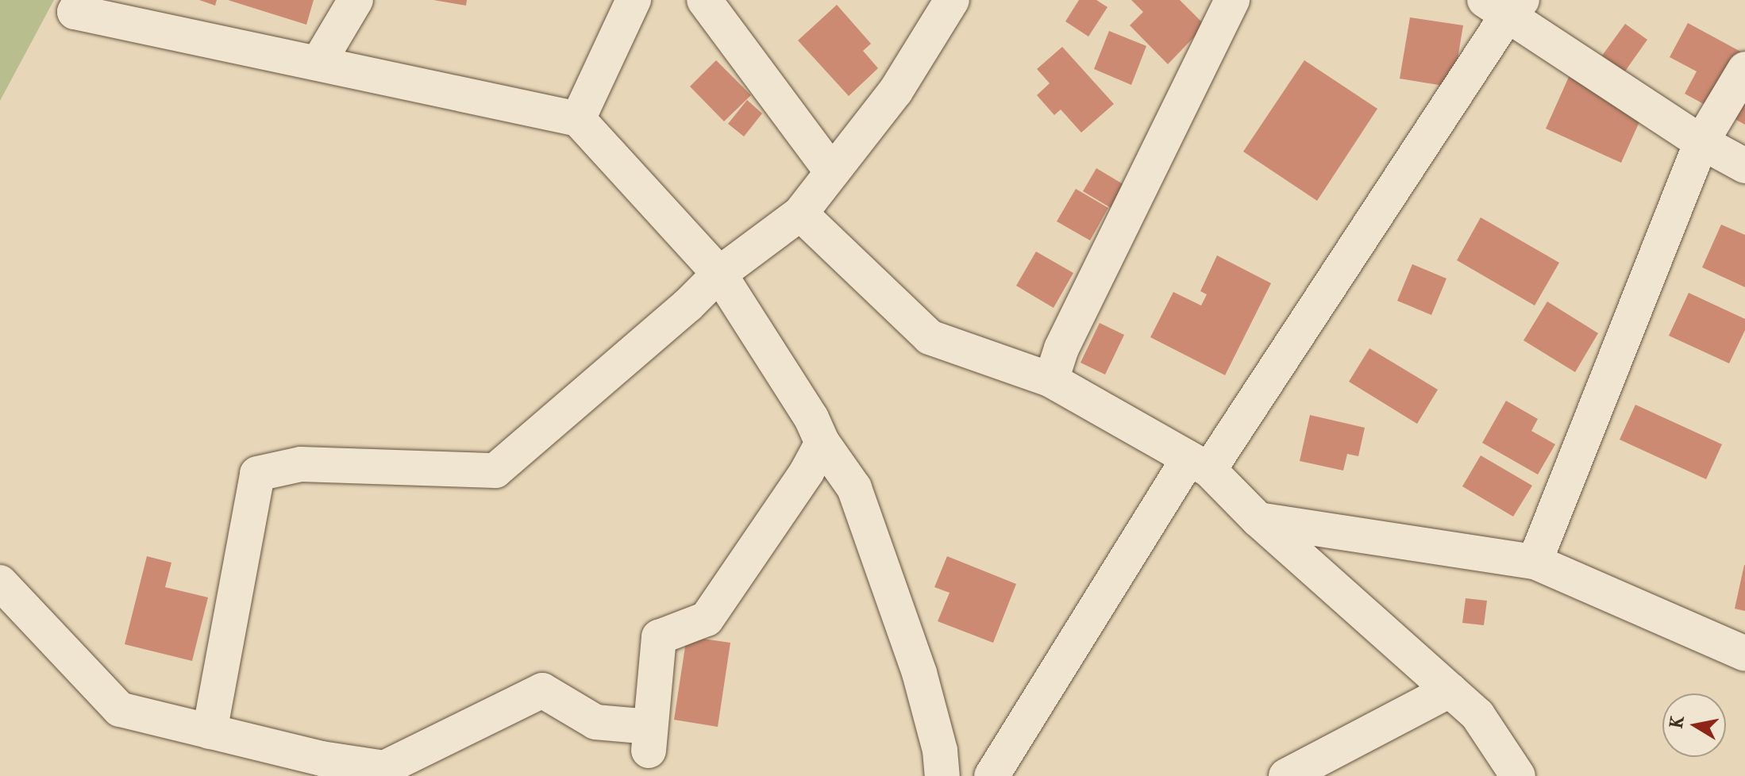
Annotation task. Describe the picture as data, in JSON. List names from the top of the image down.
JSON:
{
  "north": "left"
}
